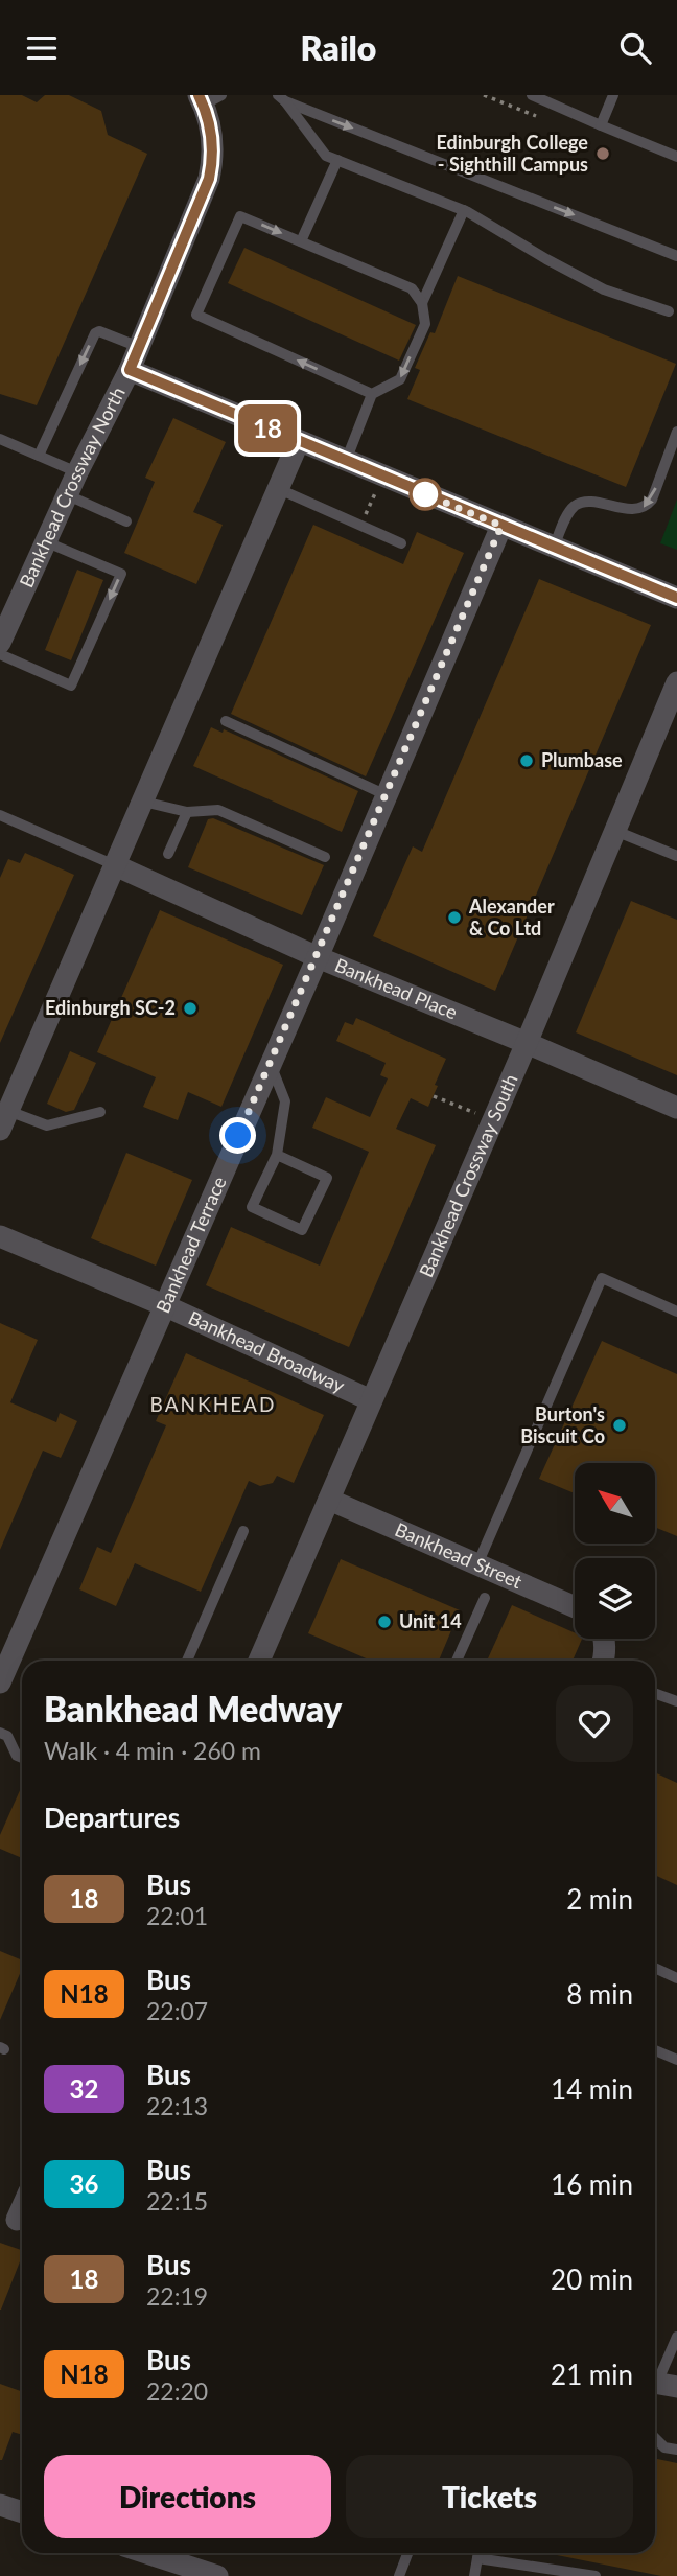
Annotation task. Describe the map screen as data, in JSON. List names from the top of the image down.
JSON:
{
  "streets": {
    "street": [
      "Bankhead Crossway North",
      "Bankhead Place",
      "Bankhead Crossway South",
      "Bankhead Terrace",
      "Bankhead Broadway",
      "Bankhead Street"
    ]
  },
  "crossings": [
    ["Bankhead Place", "Bankhead Crossway South"],
    ["Bankhead Place", "Bankhead Terrace"],
    ["Bankhead Crossway South", "Bankhead Broadway"],
    ["Bankhead Crossway South", "Bankhead Street"],
    ["Bankhead Terrace", "Bankhead Broadway"]
  ],
  "districts": ["BANKHEAD"],
  "places": [
    "Edinburgh College - Sighthill Campus",
    "Plumbase",
    "Alexander & Co Ltd",
    "Edinburgh SC-2",
    "Burton's Biscuit Co",
    "Unit 14"
  ],
  "lines": ["bus line 18"],
  "north": "top left",
  "page": {
    "header": "Railo",
    "on_map": "18",
    "heading": [
      ["Bankhead Medway", "Walk · 4 min · 260 m"],
      "Departures"
    ],
    "list": [
      {
        "mark": "18",
        "name": "Bus",
        "note": "22:01",
        "value": "2 min"
      },
      {
        "mark": "N18",
        "name": "Bus",
        "note": "22:07",
        "value": "8 min"
      },
      {
        "mark": "32",
        "name": "Bus",
        "note": "22:13",
        "value": "14 min"
      },
      {
        "mark": "36",
        "name": "Bus",
        "note": "22:15",
        "value": "16 min"
      },
      {
        "mark": "18",
        "name": "Bus",
        "note": "22:19",
        "value": "20 min"
      },
      {
        "mark": "N18",
        "name": "Bus",
        "note": "22:20",
        "value": "21 min"
      }
    ],
    "buttons": ["Directions", "Tickets"]
  }
}
